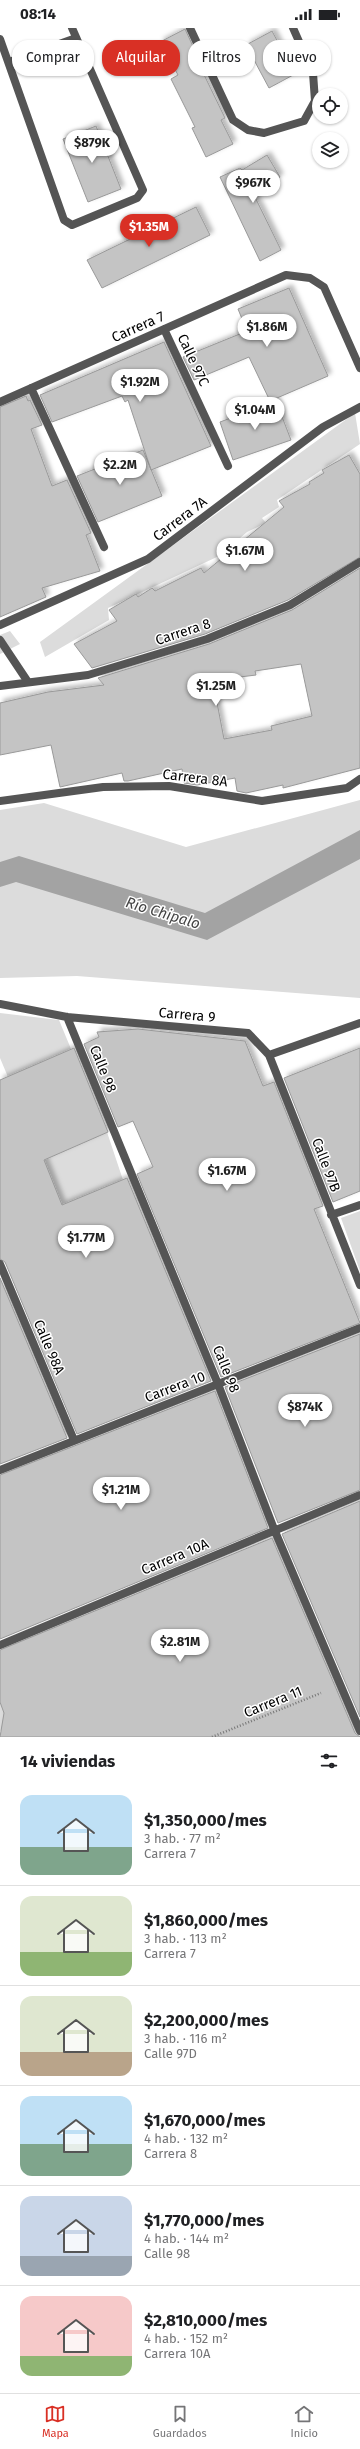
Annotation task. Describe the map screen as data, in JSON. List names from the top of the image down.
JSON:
{
  "streets": {
    "street": [
      "Carrera 7",
      "Calle 97C",
      "Carrera 7A",
      "Carrera 8",
      "Carrera 8A",
      "Carrera 9",
      "Calle 98",
      "Calle 97B",
      "Calle 98A",
      "Carrera 10",
      "Carrera 10A"
    ],
    "path": ["Carrera 11"]
  },
  "crossings": [
    ["Carrera 7", "Calle 97C"],
    ["Carrera 9", "Calle 98"],
    ["Carrera 9", "Calle 97B"],
    ["Calle 98", "Carrera 10"],
    ["Calle 98", "Carrera 10A"],
    ["Calle 98", "Carrera 11"],
    ["Calle 98A", "Carrera 10"]
  ],
  "water": ["Río Chipalo"],
  "page": {
    "status": "08:14",
    "chip": [
      "Comprar",
      "Alquilar",
      "Filtros",
      "Nuevo"
    ],
    "price": [
      "$879K",
      "$967K",
      "$1.35M",
      "$1.86M",
      "$1.92M",
      "$1.04M",
      "$2.2M",
      "$1.67M",
      "$1.25M",
      "$1.67M",
      "$1.77M",
      "$874K",
      "$1.21M",
      "$2.81M"
    ],
    "heading": "14 viviendas",
    "list": [
      {
        "name": "$1,350,000/mes",
        "note": "3 hab. · 77 m² · Carrera 7"
      },
      {
        "name": "$1,860,000/mes",
        "note": "3 hab. · 113 m² · Carrera 7"
      },
      {
        "name": "$2,200,000/mes",
        "note": "3 hab. · 116 m² · Calle 97D"
      },
      {
        "name": "$1,670,000/mes",
        "note": "4 hab. · 132 m² · Carrera 8"
      },
      {
        "name": "$1,770,000/mes",
        "note": "4 hab. · 144 m² · Calle 98"
      },
      {
        "name": "$2,810,000/mes",
        "note": "4 hab. · 152 m² · Carrera 10A"
      }
    ],
    "tabs": ["Mapa", "Guardados", "Inicio"]
  }
}
